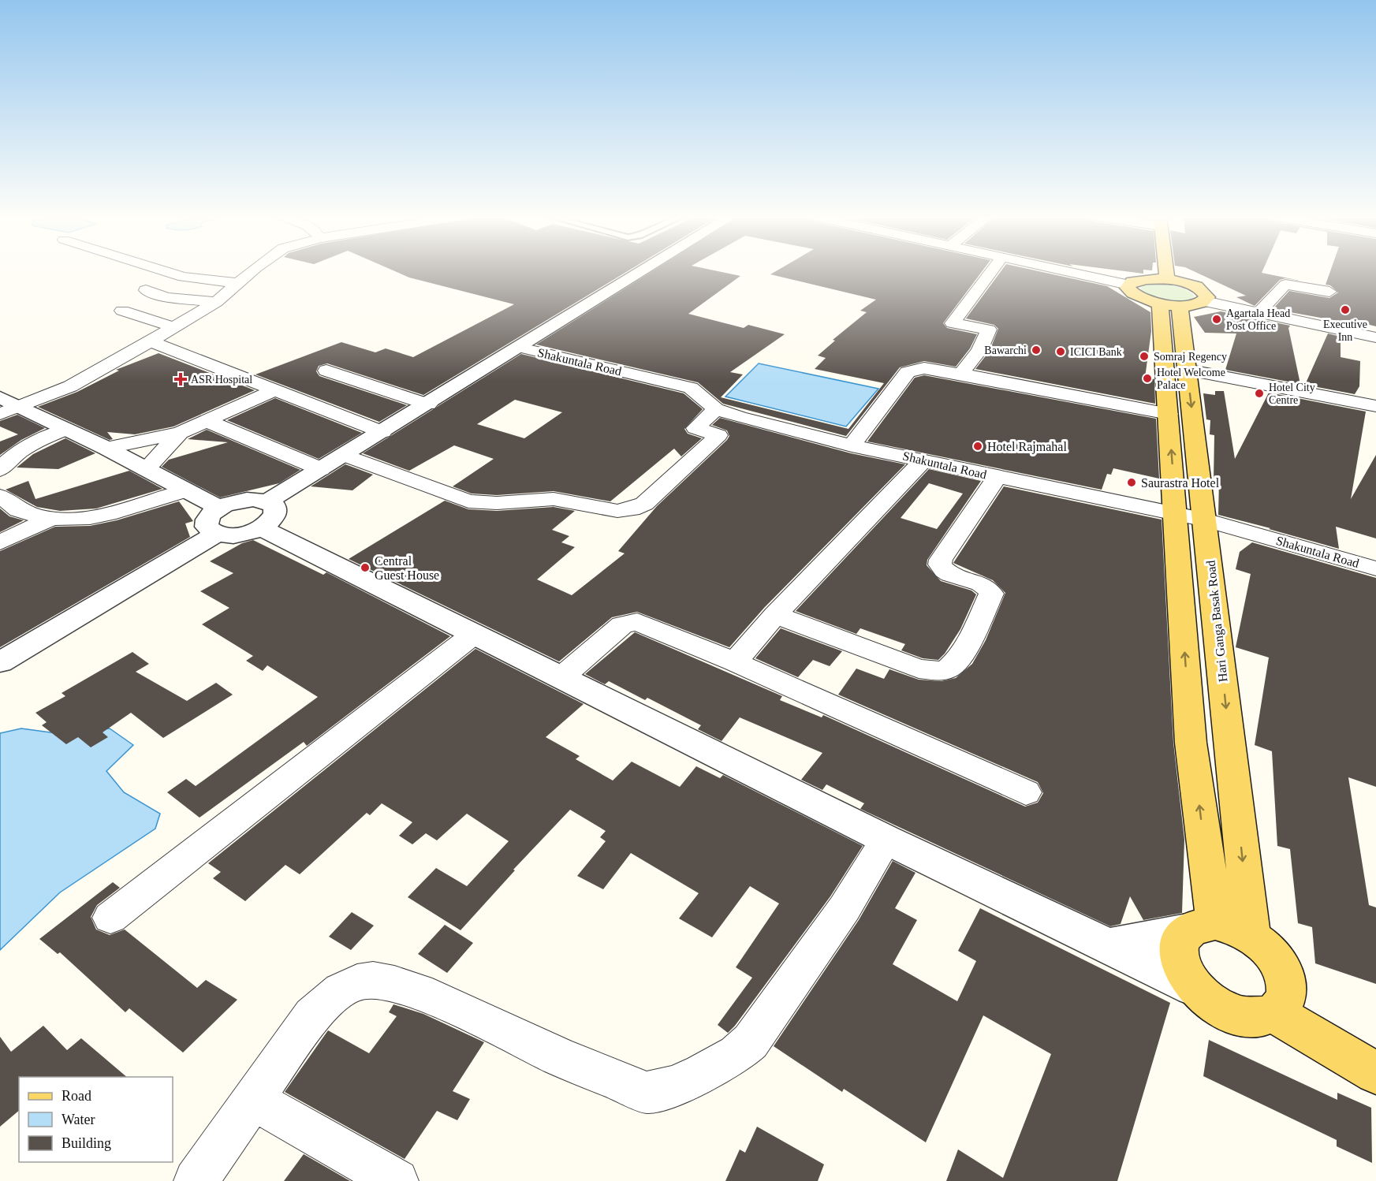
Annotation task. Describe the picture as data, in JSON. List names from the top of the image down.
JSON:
{
  "streets": {
    "main road": ["Hari Ganga Basak Road"],
    "street": ["Shakuntala Road"]
  },
  "crossings": [
    ["Shakuntala Road", "Hari Ganga Basak Road"]
  ],
  "places": {
    "other": [
      "Executive Inn",
      "Agartala Head Post Office",
      "Bawarchi",
      "ICICI Bank",
      "Somraj Regency",
      "Hotel Welcome Palace",
      "Hotel City Centre",
      "Hotel Rajmahal",
      "Saurastra Hotel",
      "Central Guest House"
    ],
    "health": ["ASR Hospital"]
  },
  "legend": ["Road", "Water", "Building"]
}
